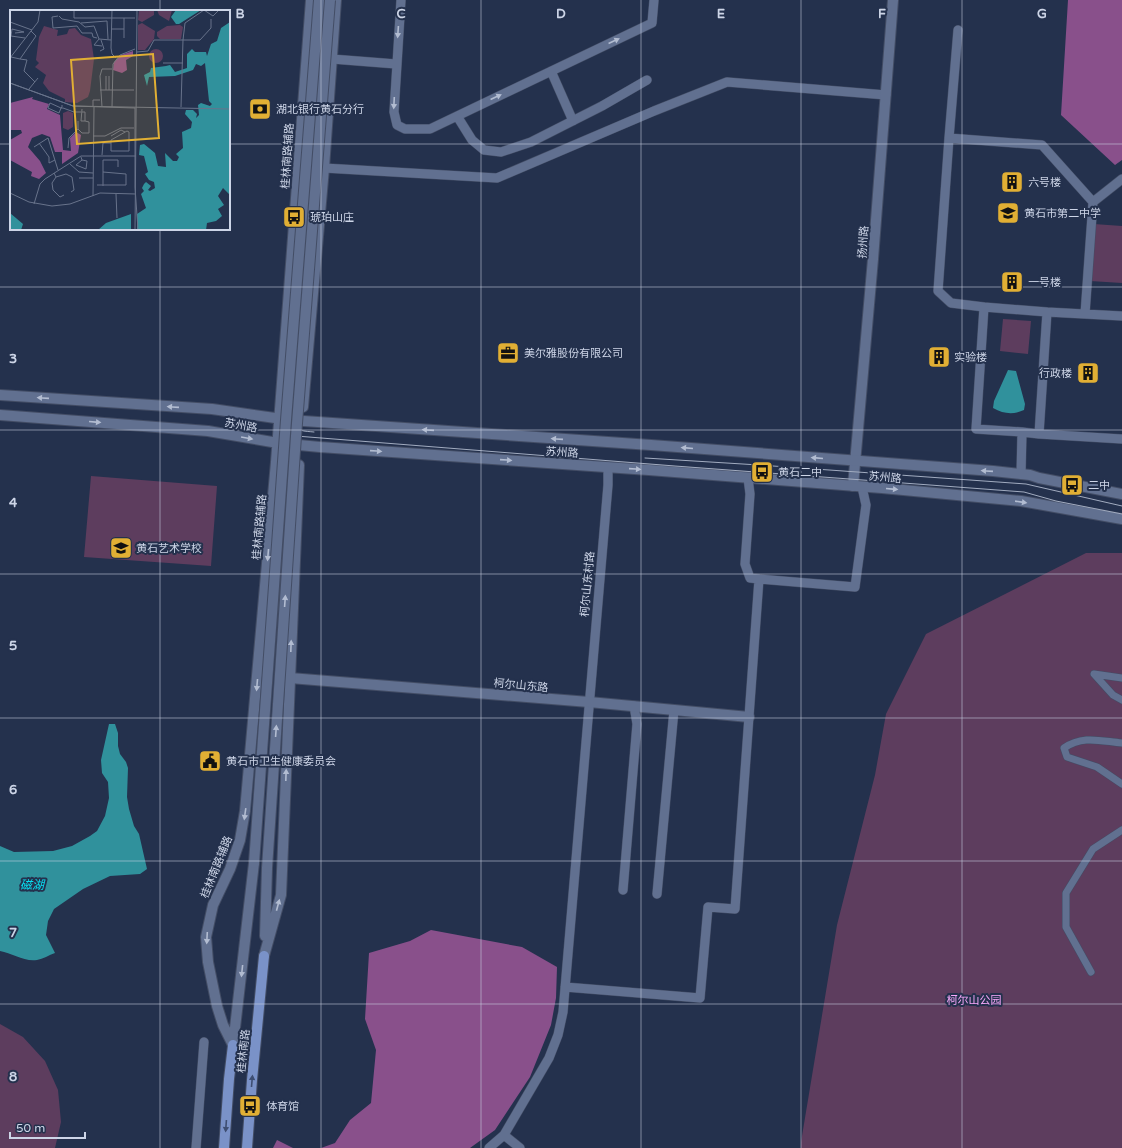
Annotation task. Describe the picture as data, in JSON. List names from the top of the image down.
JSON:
{
  "streets": {
    "main road": [
      "桂林南路辅路",
      "扬州路",
      "苏州路",
      "柯尔山东路",
      "桂林南路"
    ],
    "street": ["柯尔山东村路"]
  },
  "crossings": [
    ["桂林南路辅路", "苏州路"],
    ["桂林南路辅路", "桂林南路"],
    ["扬州路", "苏州路"],
    ["苏州路", "柯尔山东村路"],
    ["柯尔山东村路", "柯尔山东路"]
  ],
  "water": ["磁湖"],
  "parks": ["柯尔山公园"],
  "places": {
    "bank": ["湖北银行黄石分行"],
    "building": [
      "六号楼",
      "一号楼",
      "实验楼",
      "行政楼"
    ],
    "school or university": ["黄石市第二中学", "黄石艺术学校"],
    "bus stop": [
      "琥珀山庄",
      "黄石二中",
      "二中",
      "体育馆"
    ],
    "office": ["美尔雅股份有限公司"],
    "public building": ["黄石市卫生健康委员会"]
  },
  "scale_bar": "50 m",
  "grid": {
    "columns": [
      "B",
      "C",
      "D",
      "E",
      "F",
      "G"
    ],
    "rows": [
      "3",
      "4",
      "5",
      "6",
      "7",
      "8"
    ]
  }
}
